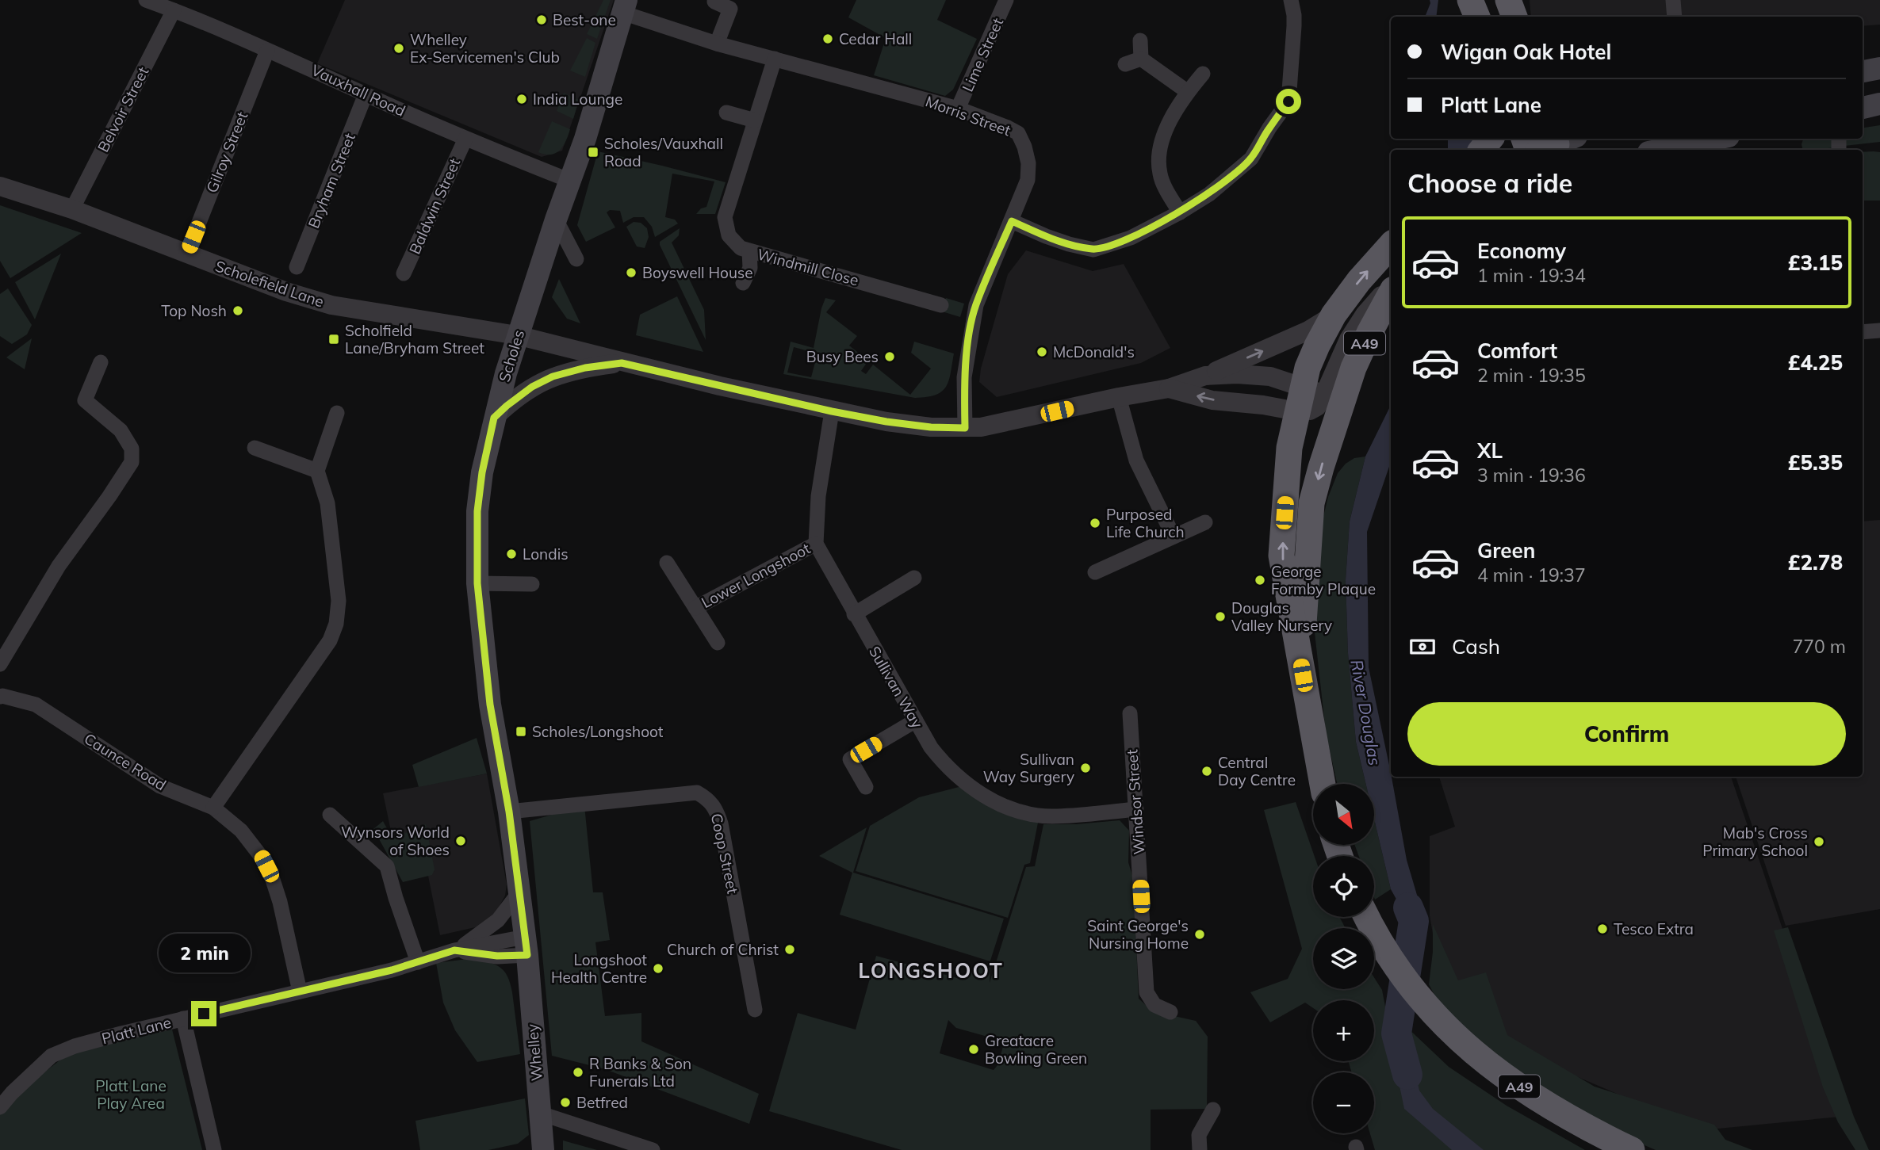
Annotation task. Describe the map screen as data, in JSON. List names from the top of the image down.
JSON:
{
  "streets": {
    "highway": ["A49"],
    "main road": ["Scholes", "Whelley"],
    "street": [
      "Lime Street",
      "Vauxhall Road",
      "Belvoir Street",
      "Morris Street",
      "Gilroy Street",
      "Bryham Street",
      "Baldwin Street",
      "Windmill Close",
      "Scholefield Lane",
      "Lower Longshoot",
      "Sullivan Way",
      "Caunce Road",
      "Windsor Street",
      "Coop Street",
      "Platt Lane"
    ]
  },
  "crossings": [
    ["Lime Street", "Morris Street"],
    ["Vauxhall Road", "Belvoir Street"],
    ["Vauxhall Road", "Gilroy Street"],
    ["Vauxhall Road", "Bryham Street"],
    ["Vauxhall Road", "Baldwin Street"],
    ["Vauxhall Road", "Scholes"],
    ["Belvoir Street", "Scholefield Lane"],
    ["Morris Street", "Windmill Close"],
    ["Morris Street", "Scholefield Lane"],
    ["Morris Street", "Scholes"],
    ["Gilroy Street", "Scholefield Lane"],
    ["Scholefield Lane", "Scholes"],
    ["Scholes", "Coop Street"],
    ["Scholes", "Platt Lane"],
    ["Scholes", "Whelley"],
    ["Lower Longshoot", "Sullivan Way"],
    ["Sullivan Way", "Windsor Street"],
    ["Caunce Road", "Platt Lane"],
    ["Platt Lane", "Whelley"]
  ],
  "districts": ["LONGSHOOT"],
  "water": ["River Douglas"],
  "parks": ["Platt Lane Play Area"],
  "places": {
    "other": [
      "Best-one",
      "Cedar Hall",
      "Whelley Ex-Servicemen's Club",
      "India Lounge",
      "Boyswell House",
      "Top Nosh",
      "McDonald's",
      "Busy Bees",
      "Purposed Life Church",
      "Londis",
      "George Formby Plaque",
      "Douglas Valley Nursery",
      "Sullivan Way Surgery",
      "Central Day Centre",
      "Wynsors World of Shoes",
      "Mab's Cross Primary School",
      "Tesco Extra",
      "Saint George's Nursing Home",
      "Church of Christ",
      "Longshoot Health Centre",
      "Greatacre Bowling Green",
      "R Banks & Son Funerals Ltd",
      "Betfred"
    ],
    "transit": ["Scholes/Vauxhall Road", "Scholfield Lane/Bryham Street", "Scholes/Longshoot"]
  },
  "north": "bottom right",
  "page": {
    "banner": ["Wigan Oak Hotel", "Platt Lane"],
    "heading": "Choose a ride",
    "list": [
      {
        "name": "Economy",
        "note": "1 min · 19:34",
        "value": "£3.15"
      },
      {
        "name": "Comfort",
        "note": "2 min · 19:35",
        "value": "£4.25"
      },
      {
        "name": "XL",
        "note": "3 min · 19:36",
        "value": "£5.35"
      },
      {
        "name": "Green",
        "note": "4 min · 19:37",
        "value": "£2.78"
      }
    ],
    "pay": ["Cash", "770 m"],
    "buttons": "Confirm",
    "map_buttons": ["+", "−"],
    "bubble": "2 min"
  }
}
